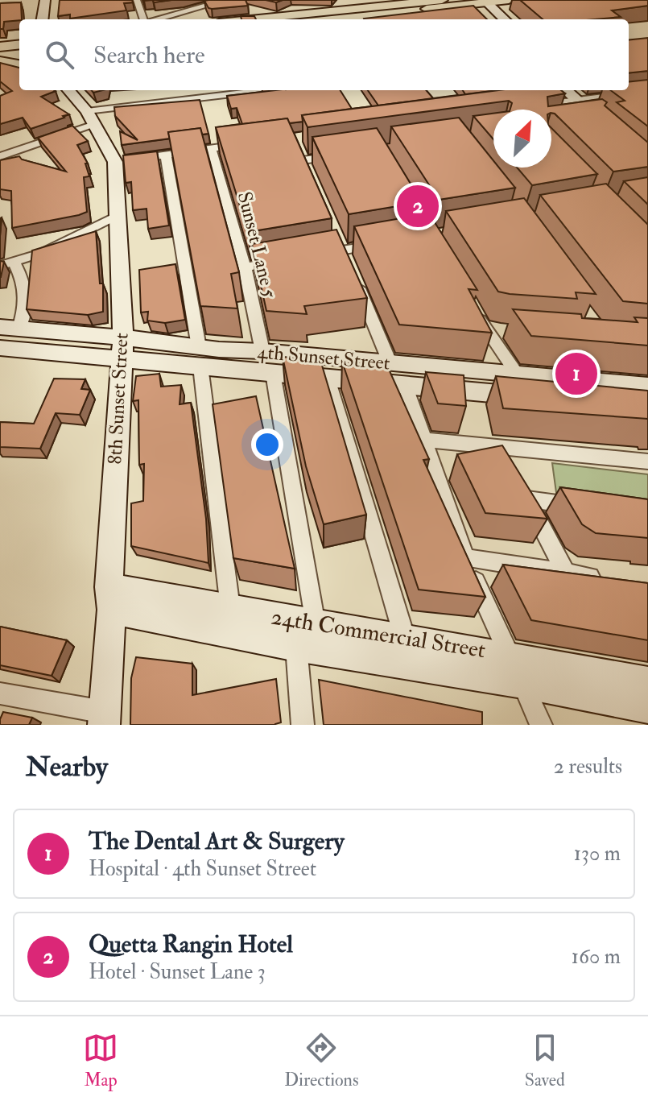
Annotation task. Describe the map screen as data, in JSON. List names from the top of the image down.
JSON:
{
  "streets": {
    "street": [
      "Sunset Lane 5",
      "4th Sunset Street",
      "8th Sunset Street",
      "24th Commercial Street"
    ]
  },
  "crossings": [
    ["Sunset Lane 5", "4th Sunset Street"],
    ["4th Sunset Street", "8th Sunset Street"],
    ["8th Sunset Street", "24th Commercial Street"]
  ],
  "north": "top right",
  "page": {
    "search": "Search here",
    "pins": ["2", "1"],
    "heading": ["Nearby", "2 results"],
    "list": [
      {
        "mark": "1",
        "name": "The Dental Art & Surgery",
        "note": "Hospital · 4th Sunset Street",
        "value": "130 m"
      },
      {
        "mark": "2",
        "name": "Quetta Rangin Hotel",
        "note": "Hotel · Sunset Lane 3",
        "value": "160 m"
      }
    ],
    "nav": ["Map", "Directions", "Saved"]
  }
}
